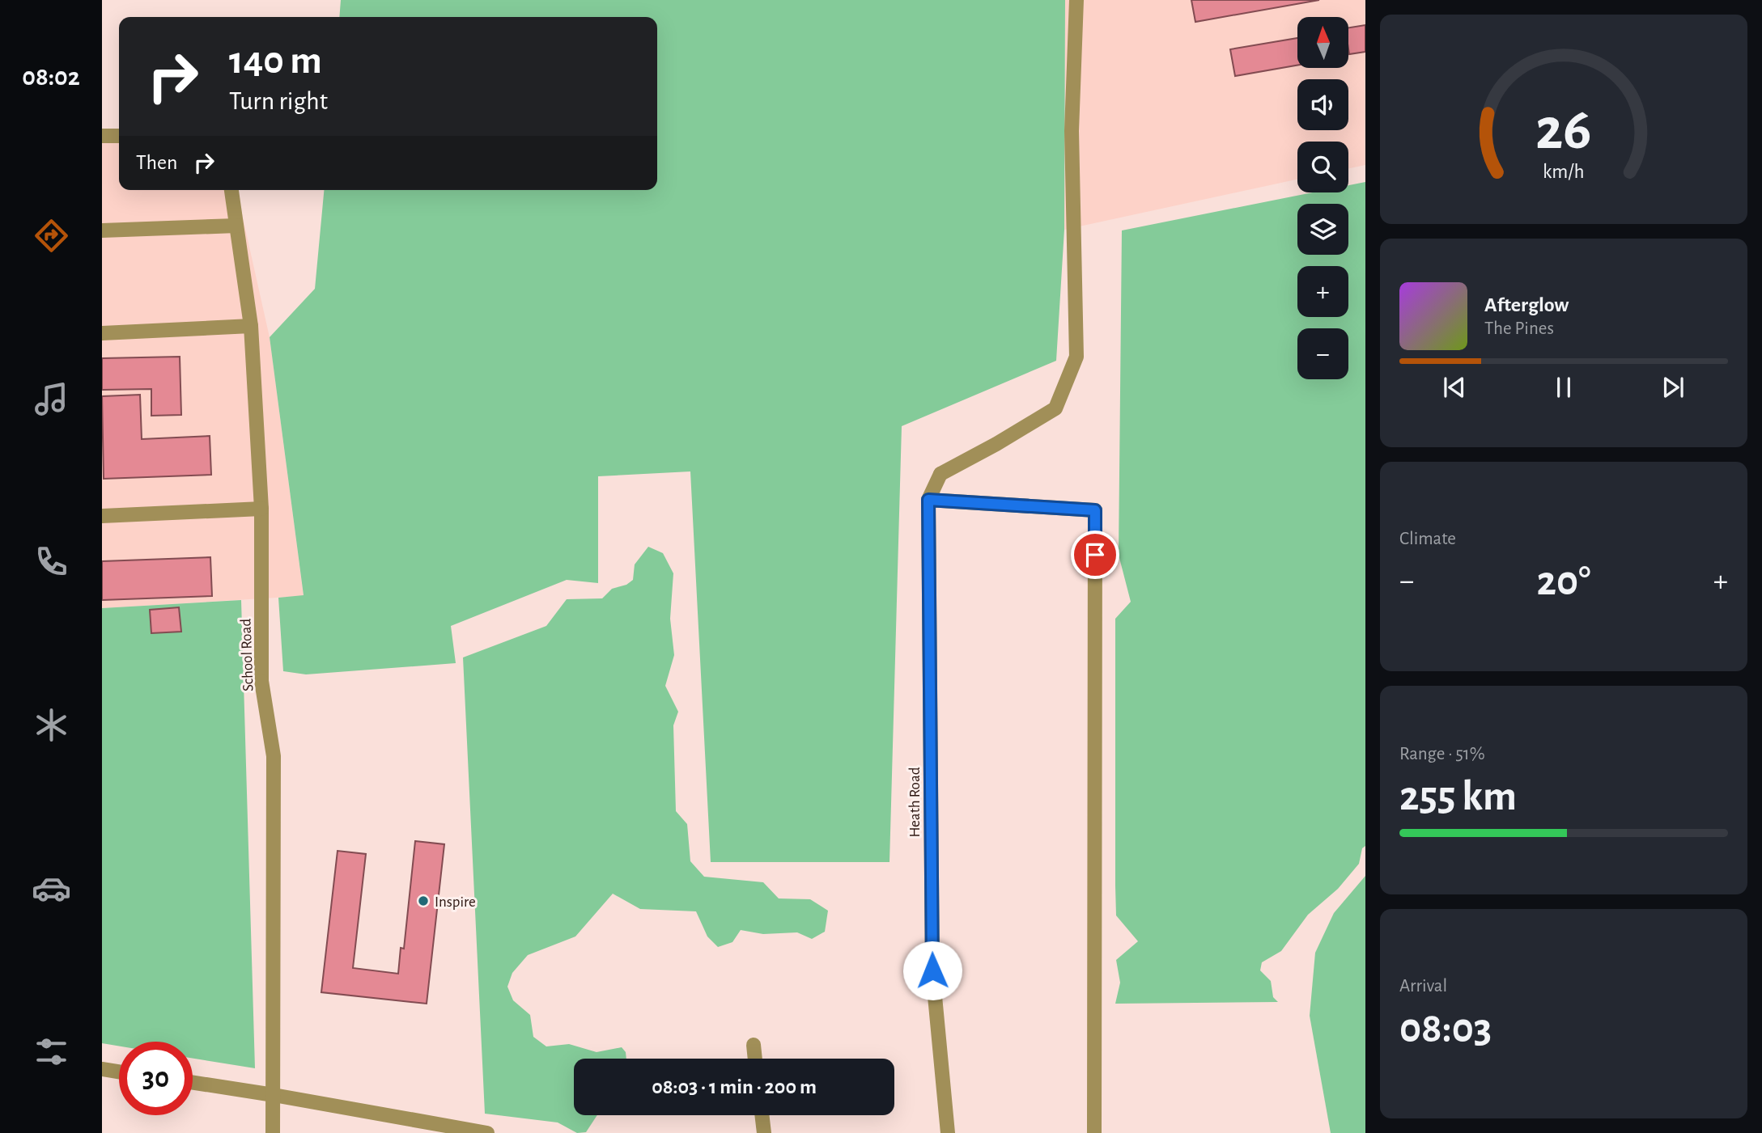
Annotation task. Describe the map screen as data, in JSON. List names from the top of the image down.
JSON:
{
  "streets": {
    "street": ["School Road", "Heath Road"]
  },
  "places": ["Inspire"],
  "north": "top",
  "page": {
    "tabs": "08:02",
    "map_buttons": ["+", "−"],
    "turn": ["140 m", "Turn right"],
    "then": "Then",
    "song": ["Afterglow", "The Pines"],
    "tile": [
      "Climate",
      ["Range · 51%", "255 km"],
      ["Arrival", "08:03"]
    ],
    "heat": ["−", "20°", "+"],
    "limit": "30",
    "trip": "08:03 · 1 min · 200 m",
    "gauge": ["26", "km/h"]
  }
}
